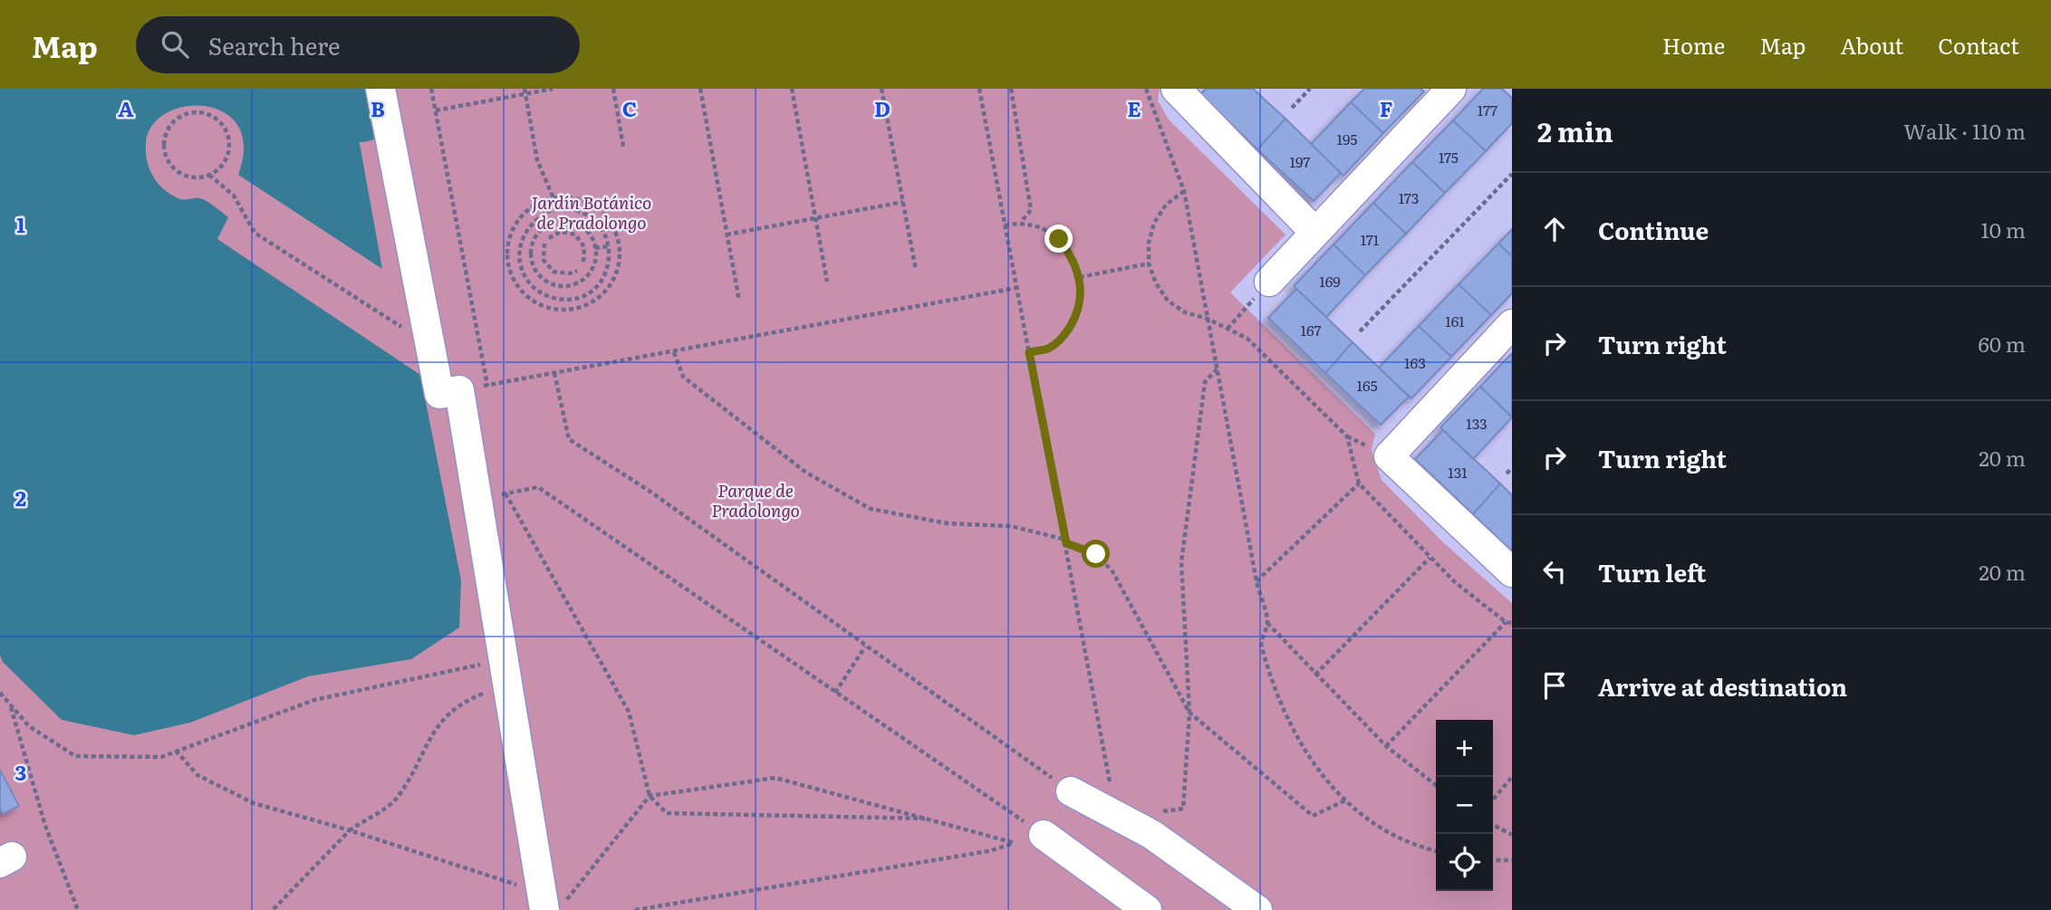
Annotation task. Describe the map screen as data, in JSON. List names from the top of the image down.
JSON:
{
  "parks": ["Jardín Botánico de Pradolongo", "Parque de Pradolongo"],
  "house_numbers": [
    "177",
    "195",
    "175",
    "197",
    "173",
    "171",
    "169",
    "161",
    "167",
    "163",
    "165",
    "133",
    "131"
  ],
  "page": {
    "header": "Map",
    "search": "Search here",
    "nav": [
      "Home",
      "Map",
      "About",
      "Contact"
    ],
    "heading": ["2 min", "Walk · 110 m"],
    "list": [
      ["Continue", "10 m"],
      ["Turn right", "60 m"],
      ["Turn right", "20 m"],
      ["Turn left", "20 m"],
      "Arrive at destination"
    ],
    "map_buttons": ["+", "−"]
  },
  "grid": {
    "columns": [
      "A",
      "B",
      "C",
      "D",
      "E",
      "F"
    ],
    "rows": ["1", "2", "3"]
  }
}
